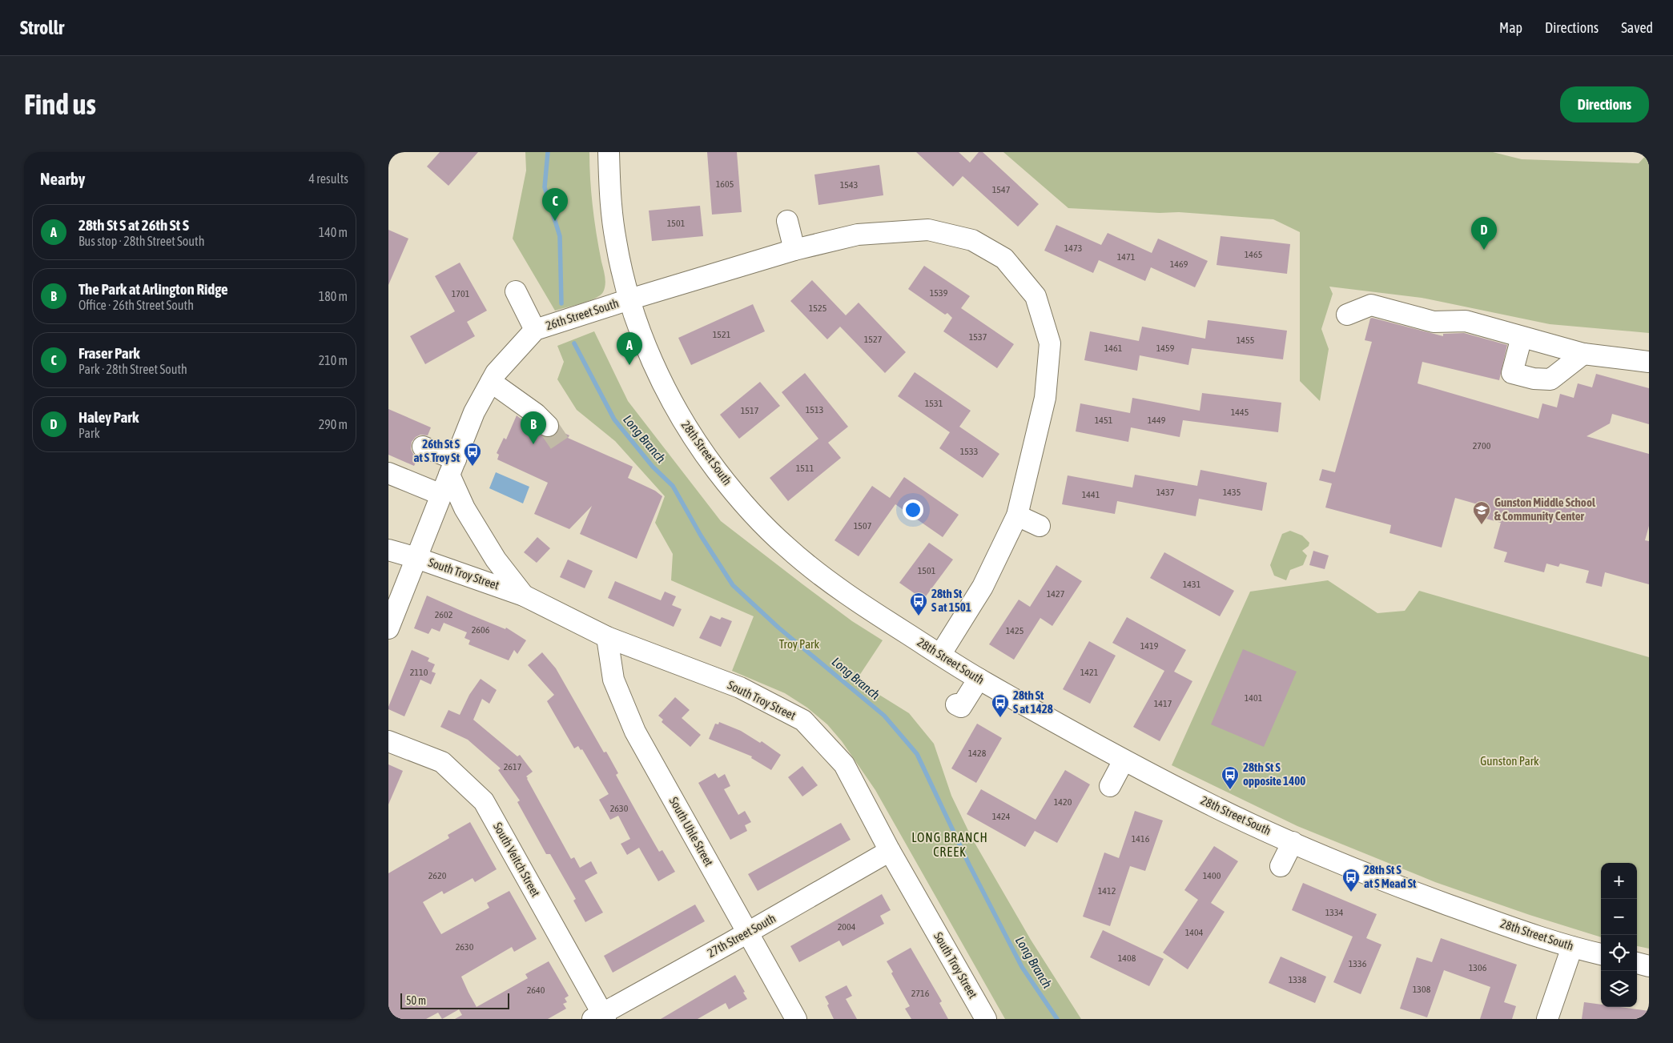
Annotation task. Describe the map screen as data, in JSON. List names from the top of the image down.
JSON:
{
  "streets": {
    "street": [
      "26th Street South",
      "28th Street South",
      "South Troy Street",
      "South Uhle Street",
      "South Veitch Street",
      "27th Street South"
    ]
  },
  "crossings": [
    ["26th Street South", "28th Street South"],
    ["26th Street South", "South Troy Street"],
    ["South Troy Street", "South Uhle Street"],
    ["South Troy Street", "27th Street South"],
    ["South Uhle Street", "27th Street South"],
    ["South Veitch Street", "27th Street South"]
  ],
  "districts": ["LONG BRANCH CREEK"],
  "water": ["Long Branch"],
  "parks": ["Troy Park", "Gunston Park"],
  "places": {
    "bus stop": [
      "26th St S at S Troy St",
      "28th St S at 1501",
      "28th St S at 1428",
      "28th St S opposite 1400",
      "28th St S at S Mead St"
    ],
    "school or university": ["Gunston Middle School & Community Center"]
  },
  "house_numbers": [
    "1605",
    "1543",
    "1547",
    "1501",
    "1473",
    "1465",
    "1471",
    "1469",
    "1539",
    "1701",
    "1525",
    "1521",
    "1537",
    "1527",
    "1455",
    "1461",
    "1459",
    "1531",
    "1513",
    "1517",
    "1445",
    "1451",
    "1449",
    "2700",
    "1533",
    "1511",
    "1437",
    "1435",
    "1441",
    "1507",
    "1501",
    "1431",
    "1427",
    "2602",
    "2606",
    "1425",
    "1419",
    "2110",
    "1421",
    "1401",
    "1417",
    "1428",
    "2617",
    "1420",
    "2630",
    "1424",
    "1416",
    "2620",
    "1400",
    "1412",
    "1334",
    "2004",
    "1404",
    "2630",
    "1408",
    "1336",
    "1306",
    "1338",
    "1308",
    "2640",
    "2716"
  ],
  "scale_bar": "50 m",
  "page": {
    "header": "Strollr",
    "nav": ["Map", "Directions", "Saved"],
    "buttons": "Directions",
    "title": "Find us",
    "heading": ["Nearby", "4 results"],
    "pins": [
      "C",
      "D",
      "A",
      "B"
    ],
    "list": [
      {
        "mark": "A",
        "name": "28th St S at 26th St S",
        "note": "Bus stop · 28th Street South",
        "value": "140 m"
      },
      {
        "mark": "B",
        "name": "The Park at Arlington Ridge",
        "note": "Office · 26th Street South",
        "value": "180 m"
      },
      {
        "mark": "C",
        "name": "Fraser Park",
        "note": "Park · 28th Street South",
        "value": "210 m"
      },
      {
        "mark": "D",
        "name": "Haley Park",
        "note": "Park",
        "value": "290 m"
      }
    ],
    "map_buttons": ["+", "−"],
    "scale": "50 m"
  }
}
